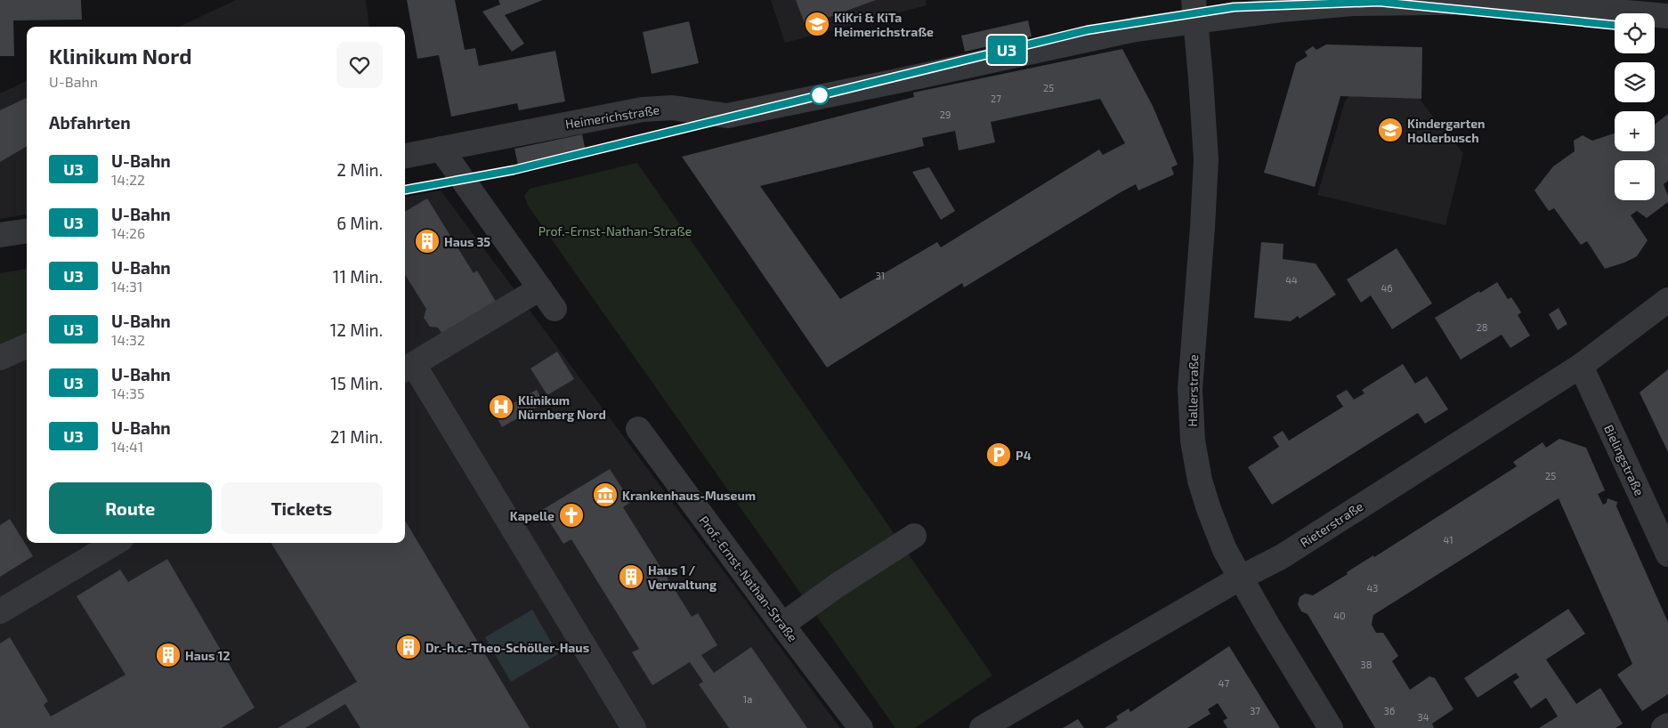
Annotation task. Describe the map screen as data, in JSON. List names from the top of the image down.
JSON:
{
  "streets": {
    "street": [
      "Heimerichstraße",
      "Hallerstraße",
      "Bielingstraße",
      "Rieterstraße",
      "Prof.-Ernst-Nathan-Straße"
    ]
  },
  "crossings": [
    ["Heimerichstraße", "Hallerstraße"],
    ["Hallerstraße", "Rieterstraße"],
    ["Bielingstraße", "Rieterstraße"]
  ],
  "parks": ["Prof.-Ernst-Nathan-Straße"],
  "places": {
    "school or university": ["KiKri & KiTa Heimerichstraße", "Kindergarten Hollerbusch"],
    "building": [
      "Haus 35",
      "Haus 1 / Verwaltung",
      "Dr.-h.c.-Theo-Schöller-Haus",
      "Haus 12"
    ],
    "hospital": ["Klinikum Nürnberg Nord"],
    "parking": ["P4"],
    "museum": ["Krankenhaus-Museum"],
    "church": ["Kapelle"]
  },
  "lines": ["metro line U3"],
  "house_numbers": [
    "25",
    "27",
    "29",
    "31",
    "44",
    "46",
    "28",
    "25",
    "41",
    "43",
    "40",
    "38",
    "47",
    "1а",
    "37",
    "36",
    "34"
  ],
  "page": {
    "on_map": "U3",
    "map_buttons": ["+", "−"],
    "heading": [
      ["Klinikum Nord", "U-Bahn"],
      "Abfahrten"
    ],
    "list": [
      {
        "mark": "U3",
        "name": "U-Bahn",
        "note": "14:22",
        "value": "2 Min."
      },
      {
        "mark": "U3",
        "name": "U-Bahn",
        "note": "14:26",
        "value": "6 Min."
      },
      {
        "mark": "U3",
        "name": "U-Bahn",
        "note": "14:31",
        "value": "11 Min."
      },
      {
        "mark": "U3",
        "name": "U-Bahn",
        "note": "14:32",
        "value": "12 Min."
      },
      {
        "mark": "U3",
        "name": "U-Bahn",
        "note": "14:35",
        "value": "15 Min."
      },
      {
        "mark": "U3",
        "name": "U-Bahn",
        "note": "14:41",
        "value": "21 Min."
      }
    ],
    "buttons": ["Route", "Tickets"]
  }
}
